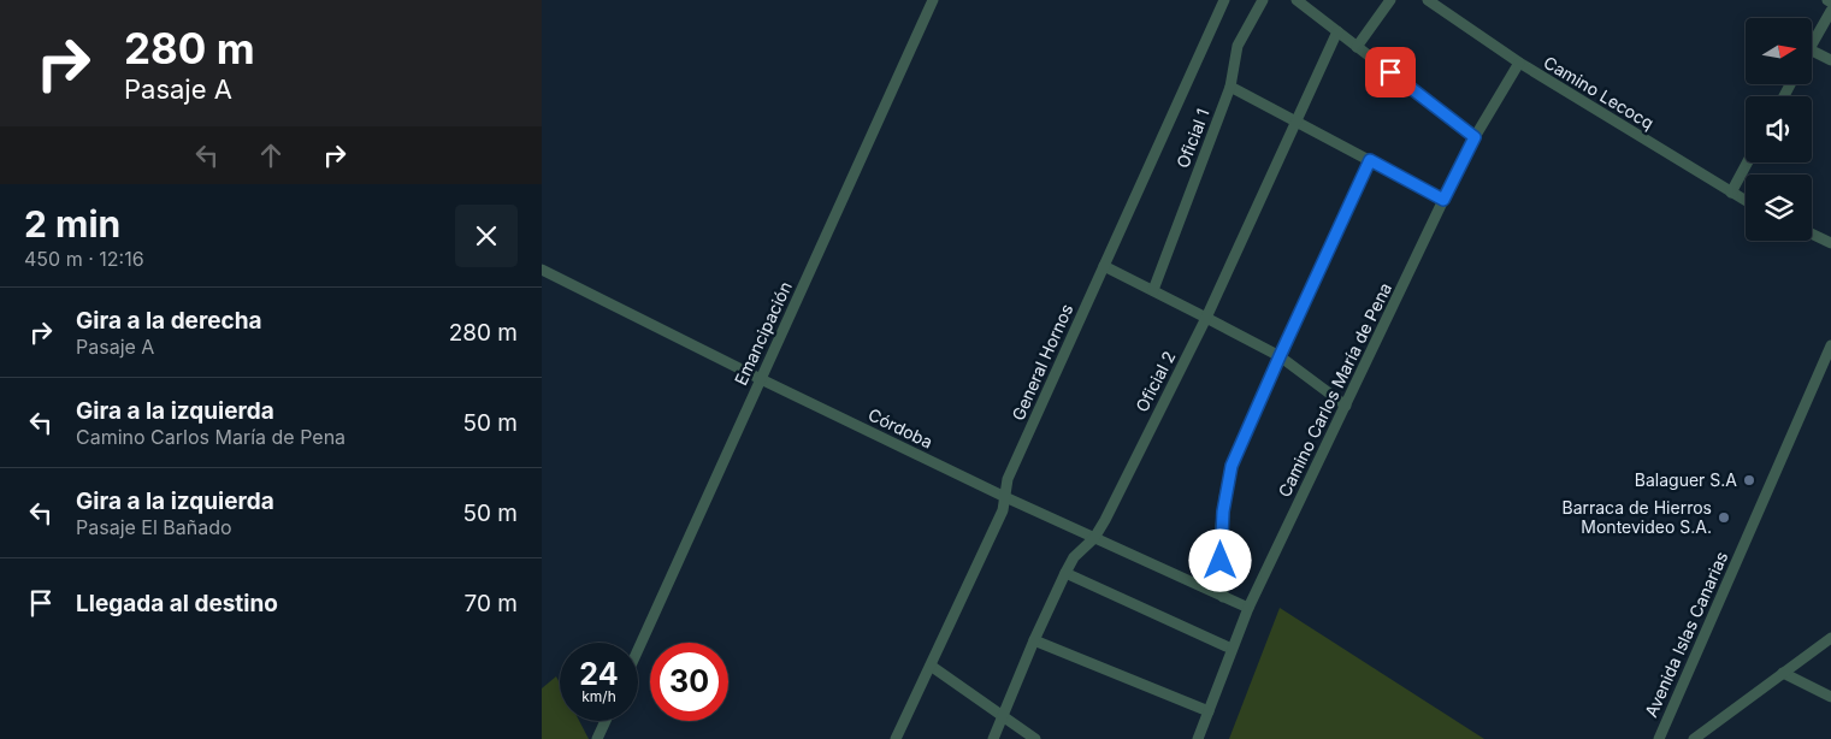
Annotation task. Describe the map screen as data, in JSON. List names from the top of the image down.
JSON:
{
  "streets": {
    "street": [
      "Camino Lecocq",
      "Oficial 1",
      "Emancipación",
      "General Hornos",
      "Oficial 2",
      "Camino Carlos María de Pena",
      "Córdoba",
      "Avenida Islas Canarias"
    ]
  },
  "crossings": [
    ["Camino Lecocq", "Camino Carlos María de Pena"],
    ["Emancipación", "Córdoba"],
    ["General Hornos", "Córdoba"],
    ["Oficial 2", "Córdoba"],
    ["Camino Carlos María de Pena", "Córdoba"]
  ],
  "places": ["Balaguer S.A", "Barraca de Hierros Montevideo S.A."],
  "north": "right",
  "page": {
    "turn": ["280 m", "Pasaje A"],
    "heading": ["2 min", "450 m · 12:16"],
    "list": [
      {
        "name": "Gira a la derecha",
        "note": "Pasaje A",
        "value": "280 m"
      },
      {
        "name": "Gira a la izquierda",
        "note": "Camino Carlos María de Pena",
        "value": "50 m"
      },
      {
        "name": "Gira a la izquierda",
        "note": "Pasaje El Bañado",
        "value": "50 m"
      },
      {
        "name": "Llegada al destino",
        "value": "70 m"
      }
    ],
    "speed": "24 km/h",
    "limit": "30"
  }
}
